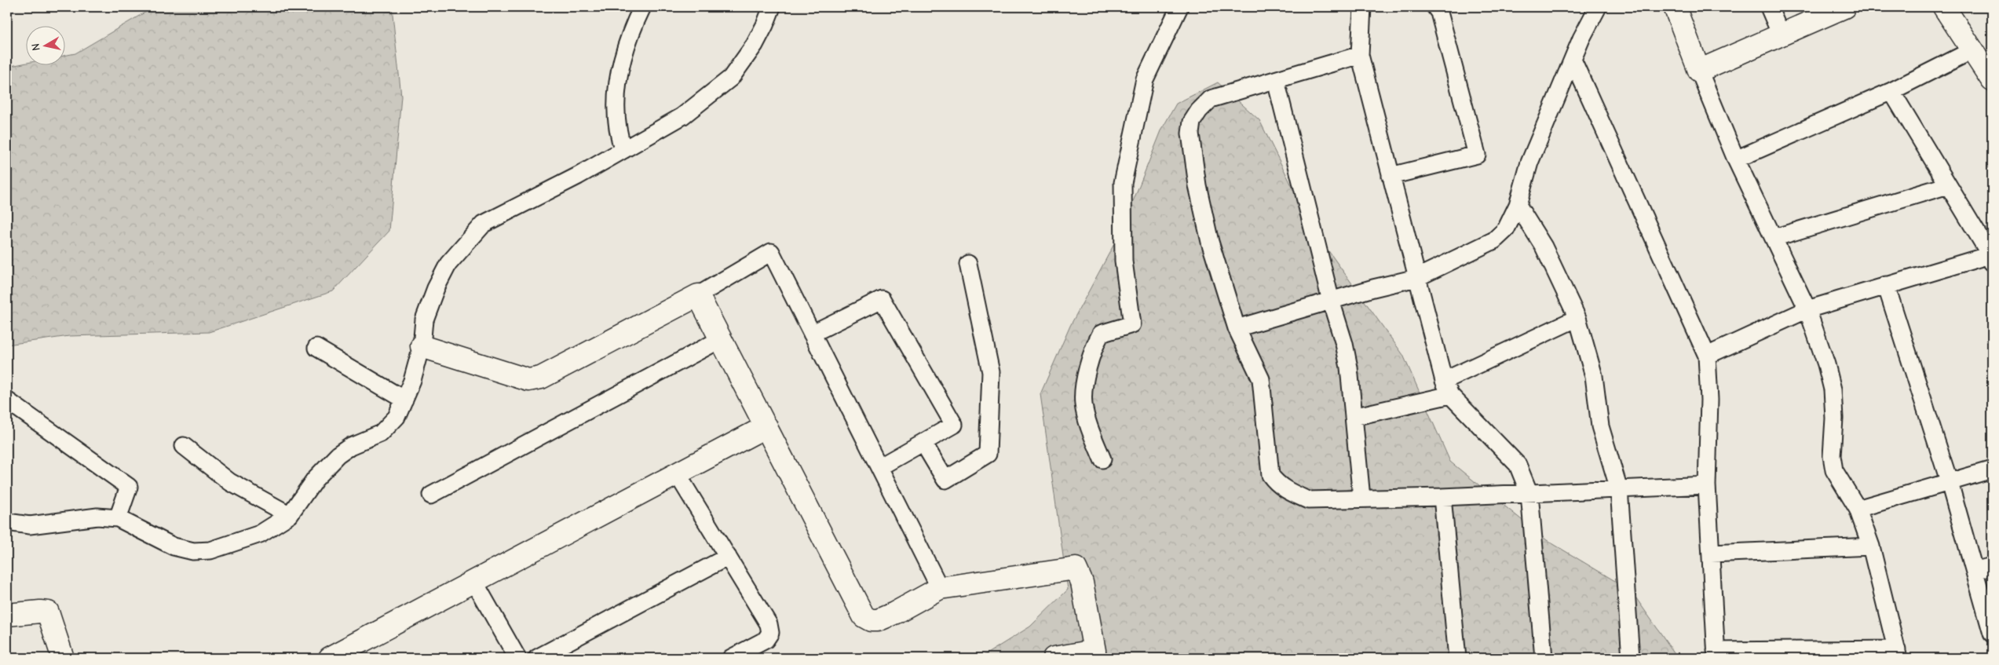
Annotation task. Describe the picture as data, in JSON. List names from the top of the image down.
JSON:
{
  "north": "left"
}
